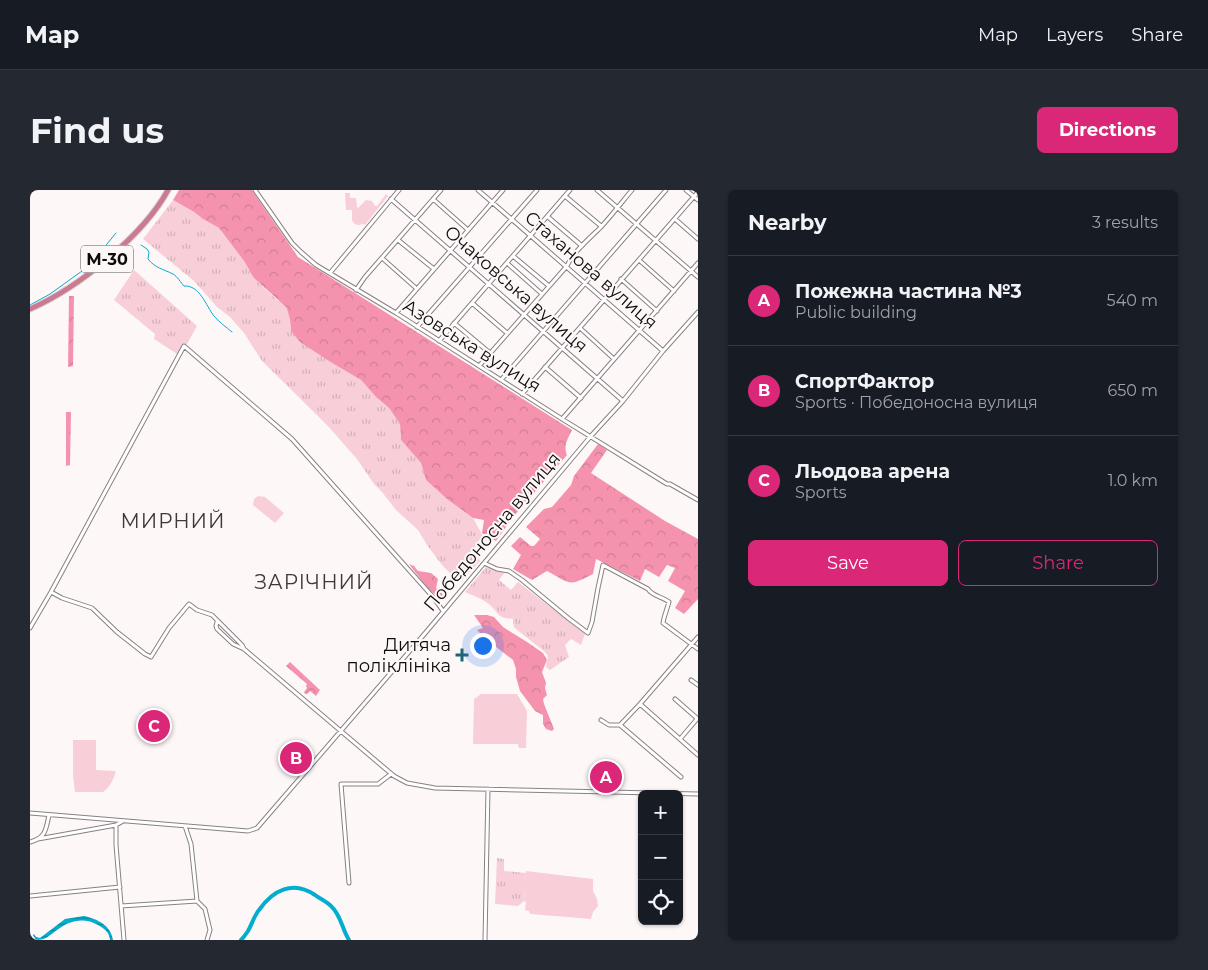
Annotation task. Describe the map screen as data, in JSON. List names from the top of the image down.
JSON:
{
  "streets": {
    "highway": ["М-30"],
    "street": [
      "Стаханова вулиця",
      "Очаковська вулиця",
      "Азовська вулиця",
      "Победоносна вулиця"
    ]
  },
  "crossings": [
    ["Стаханова вулиця", "Победоносна вулиця"],
    ["Очаковська вулиця", "Победоносна вулиця"],
    ["Азовська вулиця", "Победоносна вулиця"]
  ],
  "districts": ["МИРНИЙ", "ЗАРІЧНИЙ"],
  "places": {
    "health": ["Дитяча поліклініка"]
  },
  "page": {
    "header": "Map",
    "nav": ["Map", "Layers", "Share"],
    "buttons": [
      "Directions",
      ["Save", "Share"]
    ],
    "title": "Find us",
    "heading": ["Nearby", "3 results"],
    "list": [
      {
        "mark": "A",
        "name": "Пожежна частина №3",
        "note": "Public building",
        "value": "540 m"
      },
      {
        "mark": "B",
        "name": "СпортФактор",
        "note": "Sports · Победоносна вулиця",
        "value": "650 m"
      },
      {
        "mark": "C",
        "name": "Льодова арена",
        "note": "Sports",
        "value": "1.0 km"
      }
    ],
    "pins": ["C", "B", "A"],
    "map_buttons": ["+", "−"]
  }
}
